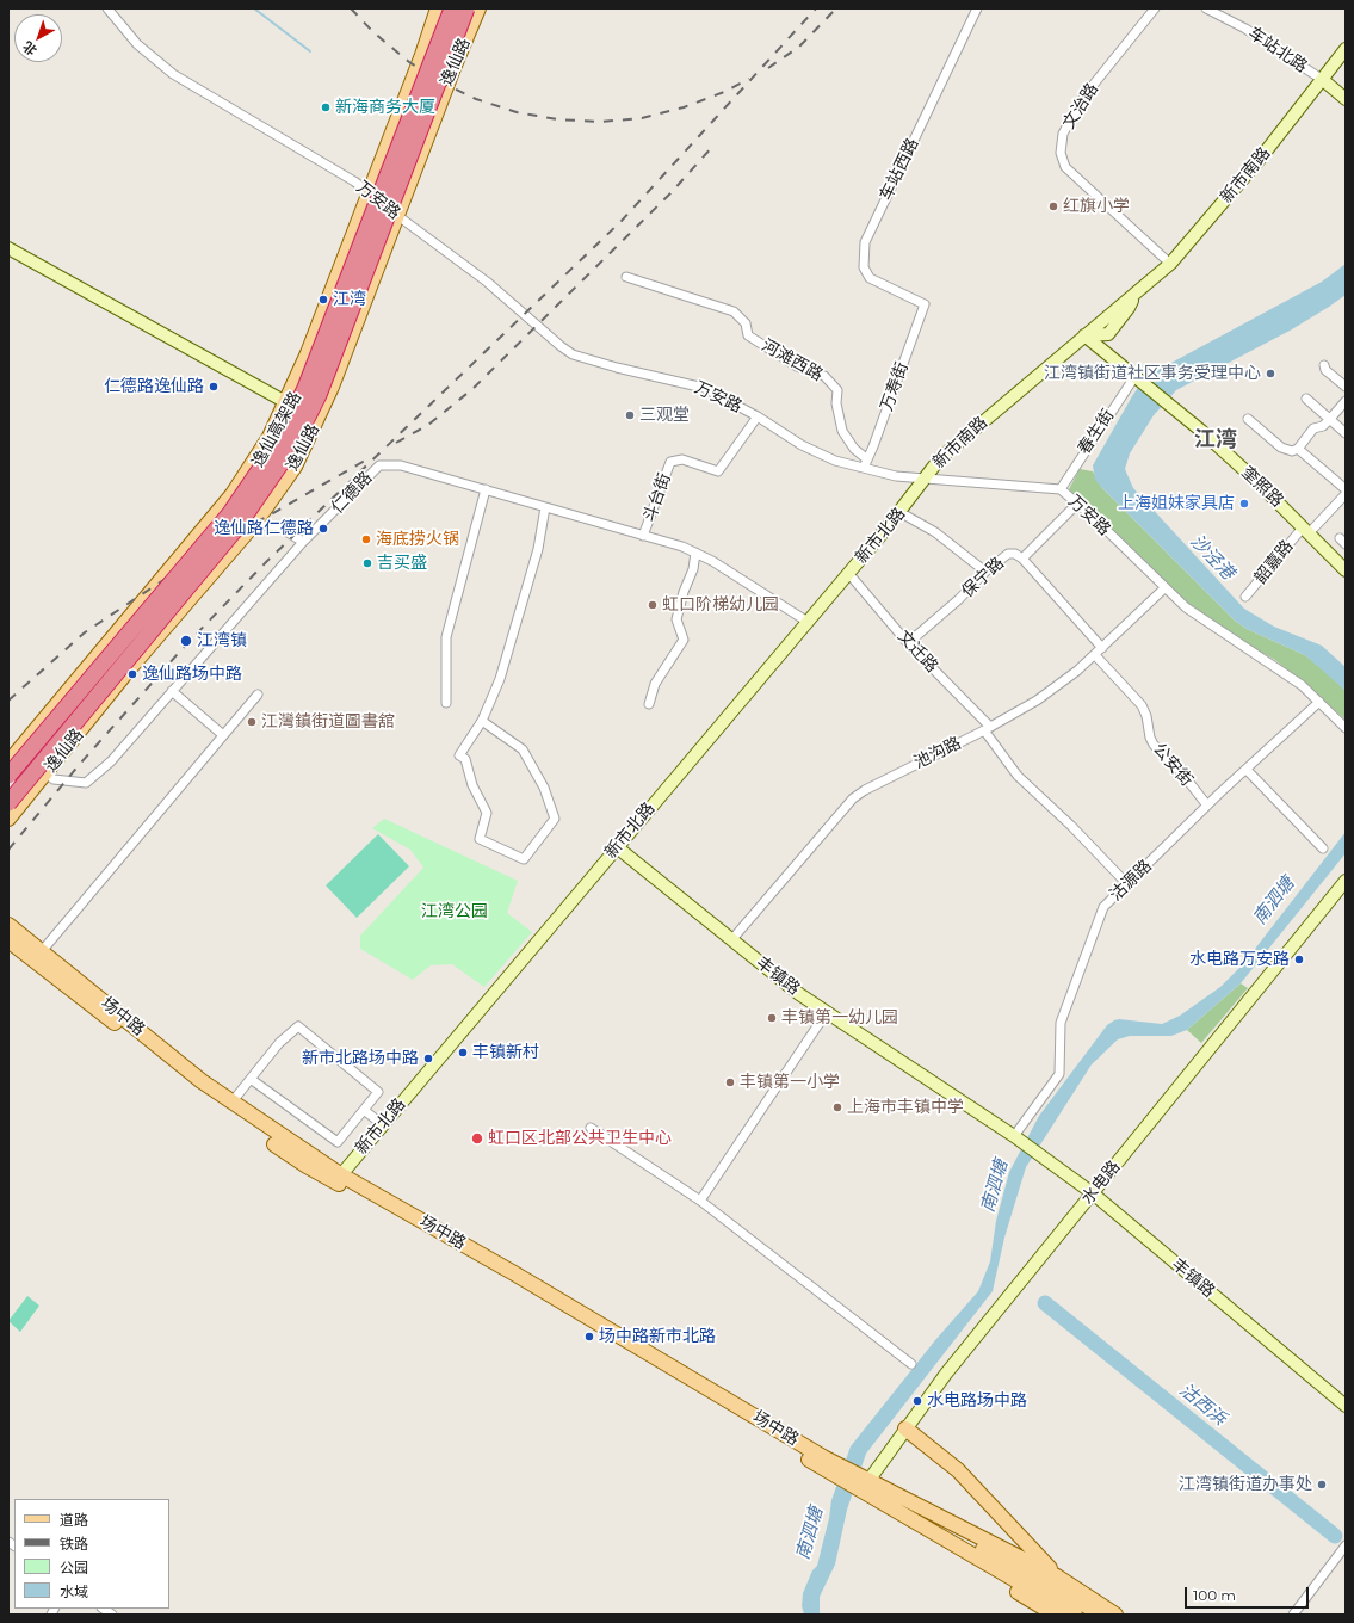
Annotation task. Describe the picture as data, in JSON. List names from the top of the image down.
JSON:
{
  "streets": {
    "highway": ["逸仙高架路"],
    "main road": ["逸仙路", "场中路"],
    "street": [
      "车站北路",
      "文治路",
      "车站西路",
      "新市南路",
      "万安路",
      "河滩西路",
      "万寿街",
      "春生街",
      "奎照路",
      "仁德路",
      "斗台街",
      "新市北路",
      "韶嘉路",
      "保宁路",
      "文迁路",
      "池沟路",
      "公安街",
      "沽源路",
      "丰镇路",
      "水电路"
    ]
  },
  "crossings": [
    ["车站北路", "新市南路"],
    ["逸仙路", "万安路"],
    ["逸仙路", "仁德路"],
    ["文治路", "新市南路"],
    ["车站西路", "万寿街"],
    ["新市南路", "万安路"],
    ["新市南路", "奎照路"],
    ["新市南路", "新市北路"],
    ["万安路", "万寿街"],
    ["万安路", "春生街"],
    ["万安路", "斗台街"],
    ["万安路", "新市北路"],
    ["万安路", "保宁路"],
    ["万安路", "池沟路"],
    ["万安路", "沽源路"],
    ["河滩西路", "万寿街"],
    ["春生街", "奎照路"],
    ["奎照路", "韶嘉路"],
    ["仁德路", "斗台街"],
    ["仁德路", "新市北路"],
    ["新市北路", "文迁路"],
    ["新市北路", "丰镇路"],
    ["新市北路", "场中路"],
    ["保宁路", "文迁路"],
    ["文迁路", "池沟路"],
    ["文迁路", "沽源路"],
    ["池沟路", "公安街"],
    ["池沟路", "丰镇路"],
    ["公安街", "沽源路"],
    ["沽源路", "丰镇路"],
    ["丰镇路", "水电路"],
    ["场中路", "水电路"]
  ],
  "districts": ["江湾"],
  "water": ["沙泾港", "南泗塘", "沽西浜"],
  "parks": ["江湾公园"],
  "places": [
    "新海商务大厦",
    "红旗小学",
    "江湾",
    "江湾镇街道社区事务受理中心",
    "仁德路逸仙路",
    "三观堂",
    "上海姐妹家具店",
    "逸仙路仁德路",
    "海底捞火锅",
    "吉买盛",
    "虹口阶梯幼儿园",
    "江湾镇",
    "逸仙路场中路",
    "江灣鎮街道圖書舘",
    "水电路万安路",
    "丰镇第一幼儿园",
    "丰镇新村",
    "新市北路场中路",
    "丰镇第一小学",
    "上海市丰镇中学",
    "虹口区北部公共卫生中心",
    "场中路新市北路",
    "水电路场中路",
    "江湾镇街道办事处"
  ],
  "legend": [
    "道路",
    "铁路",
    "公园",
    "水域"
  ],
  "scale_bar": "100 m",
  "north": "bottom left"
}
